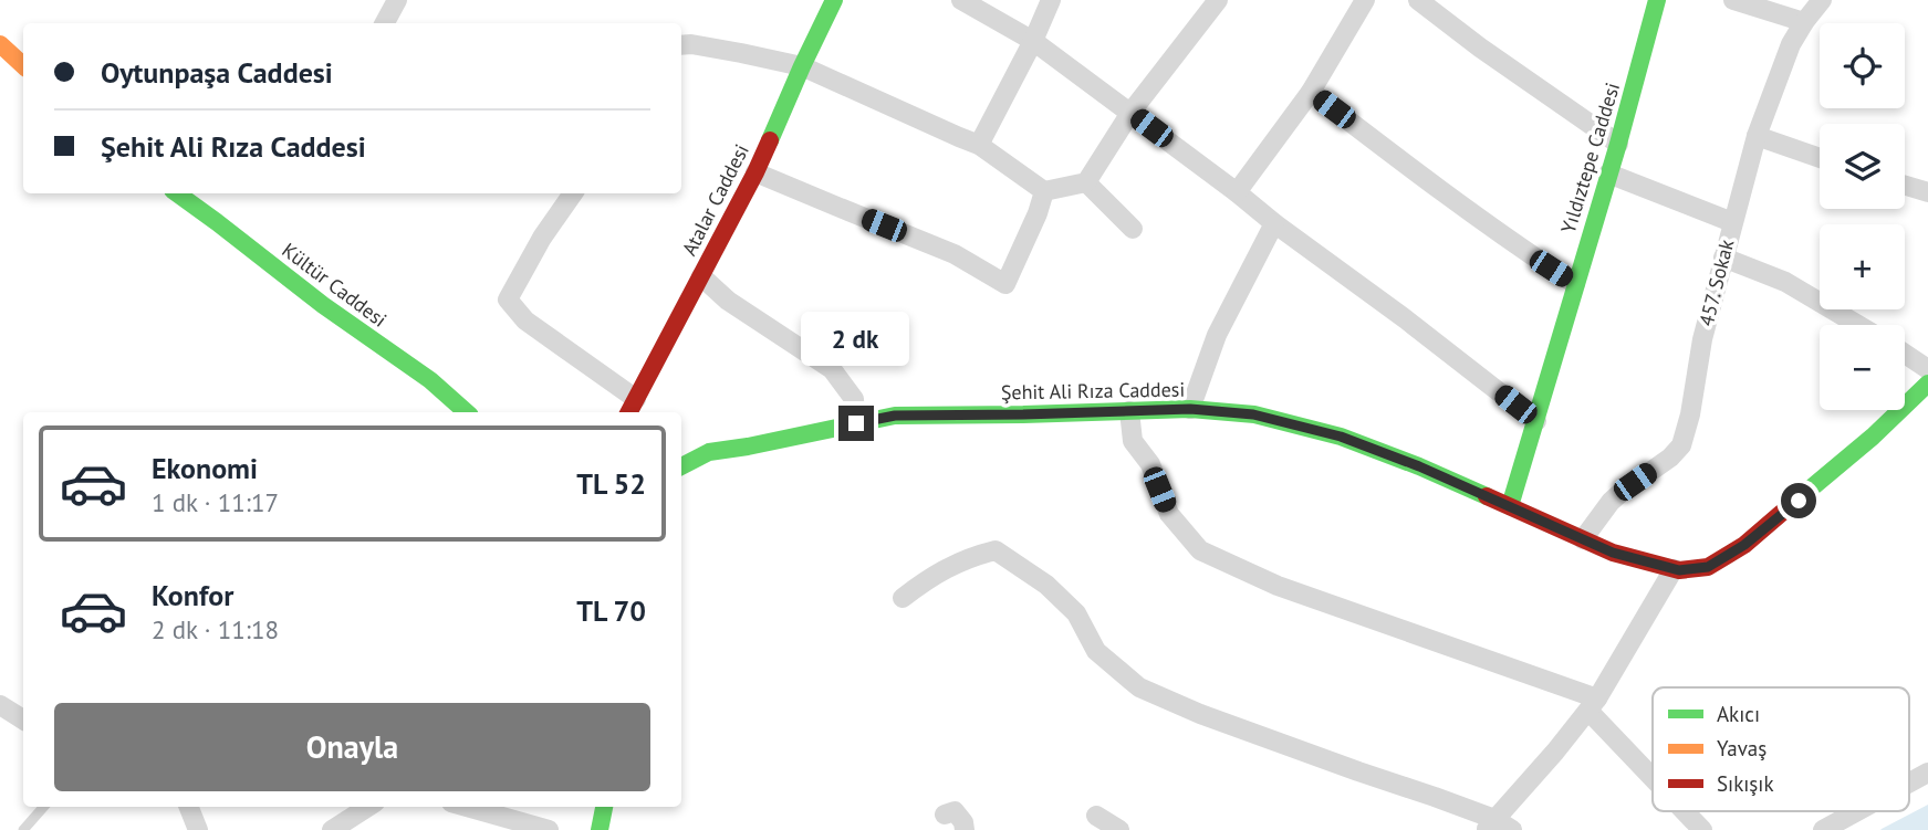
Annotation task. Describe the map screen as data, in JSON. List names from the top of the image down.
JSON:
{
  "streets": {
    "street": [
      "Yıldıztepe Caddesi",
      "Atalar Caddesi",
      "457. Sokak",
      "Kültür Caddesi",
      "Şehit Ali Rıza Caddesi"
    ]
  },
  "crossings": [
    ["Yıldıztepe Caddesi", "Şehit Ali Rıza Caddesi"],
    ["457. Sokak", "Şehit Ali Rıza Caddesi"]
  ],
  "legend": ["Akıcı", "Yavaş", "Sıkışık"],
  "page": {
    "map_buttons": ["+", "−"],
    "banner": ["Oytunpaşa Caddesi", "Şehit Ali Rıza Caddesi"],
    "bubble": "2 dk",
    "list": [
      {
        "name": "Ekonomi",
        "note": "1 dk · 11:17",
        "value": "TL 52"
      },
      {
        "name": "Konfor",
        "note": "2 dk · 11:18",
        "value": "TL 70"
      }
    ],
    "buttons": "Onayla"
  }
}
